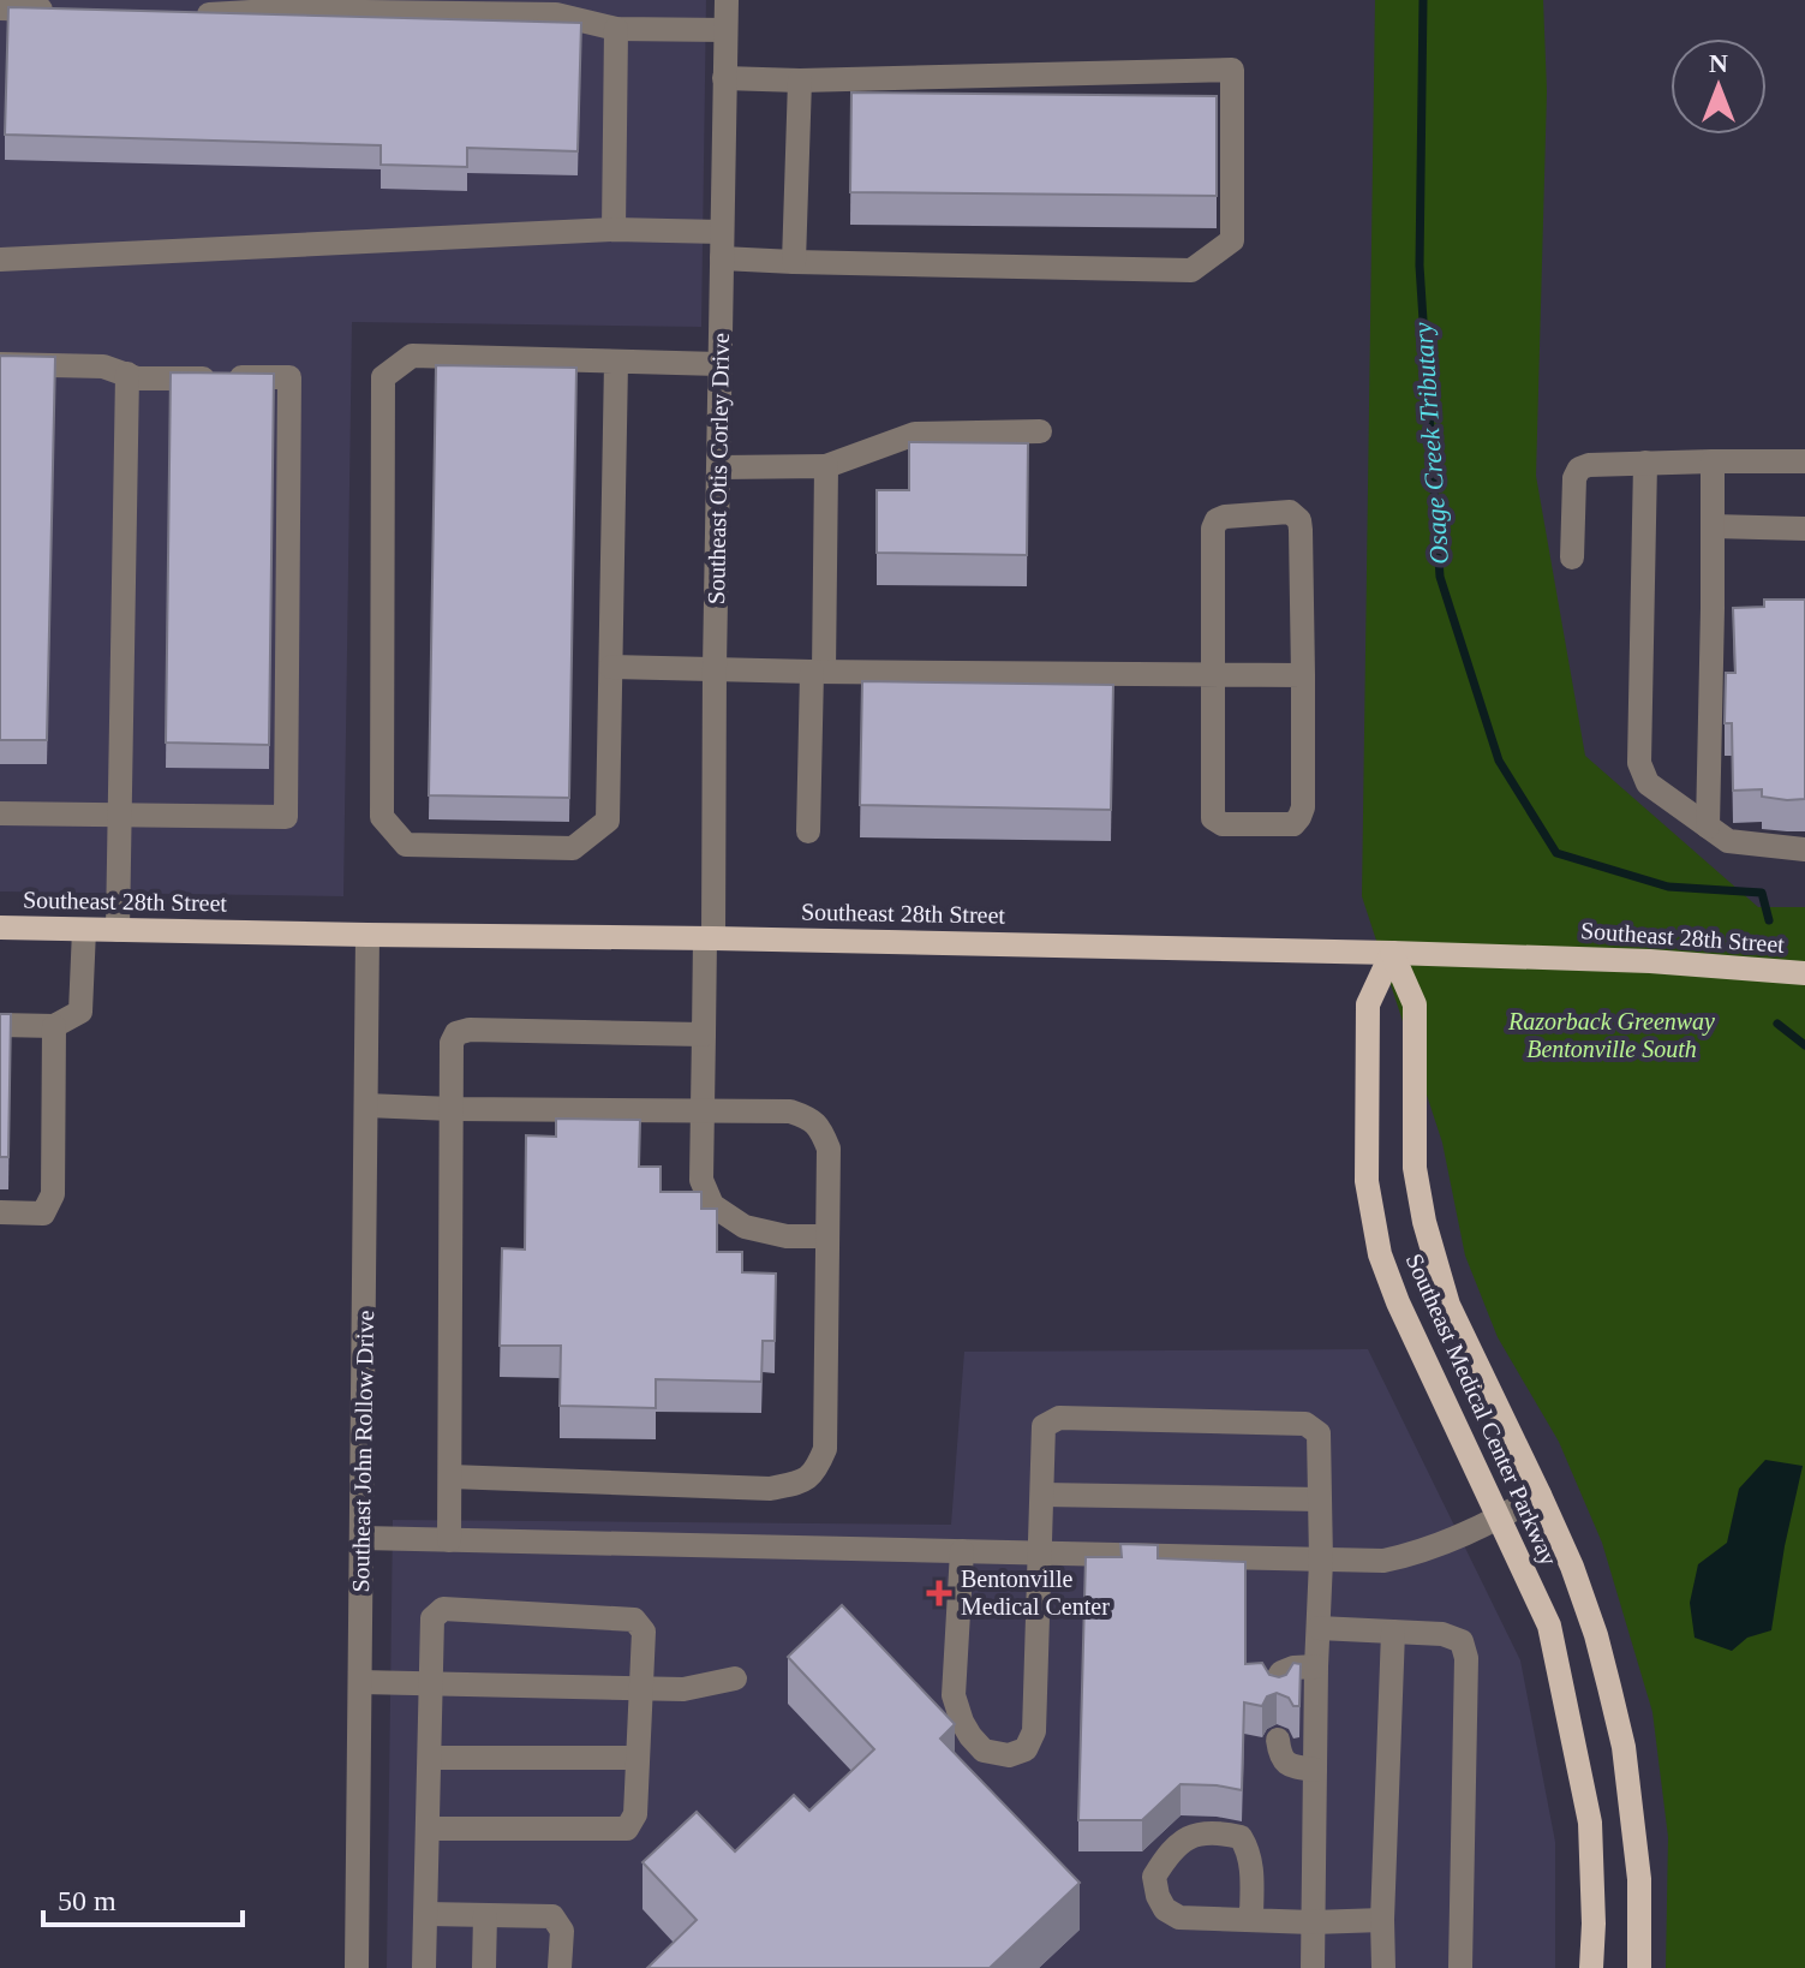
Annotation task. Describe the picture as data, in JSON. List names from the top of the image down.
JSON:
{
  "streets": {
    "main road": ["Southeast 28th Street", "Southeast Medical Center Parkway"],
    "street": ["Southeast Otis Corley Drive", "Southeast John Rollow Drive"]
  },
  "crossings": [
    ["Southeast Otis Corley Drive", "Southeast 28th Street"],
    ["Southeast 28th Street", "Southeast Medical Center Parkway"],
    ["Southeast 28th Street", "Southeast John Rollow Drive"]
  ],
  "water": ["Osage Creek Tributary"],
  "parks": ["Razorback Greenway Bentonville South"],
  "places": {
    "health": ["Bentonville Medical Center"]
  },
  "scale_bar": "50 m",
  "north": "top"
}
